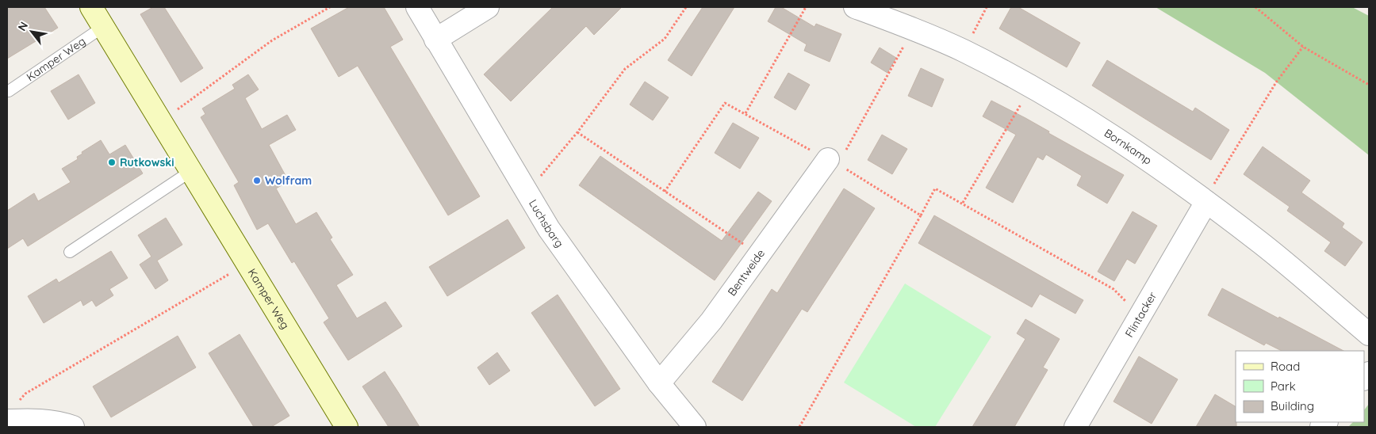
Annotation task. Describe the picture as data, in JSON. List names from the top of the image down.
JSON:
{
  "streets": {
    "main road": ["Kamper Weg"],
    "street": [
      "Bornkamp",
      "Luchsbarg",
      "Bentweide",
      "Flintacker"
    ]
  },
  "crossings": [
    ["Bornkamp", "Flintacker"],
    ["Luchsbarg", "Bentweide"]
  ],
  "places": ["Rutkowski", "Wolfram"],
  "legend": ["Road", "Park", "Building"],
  "north": "top left"
}
